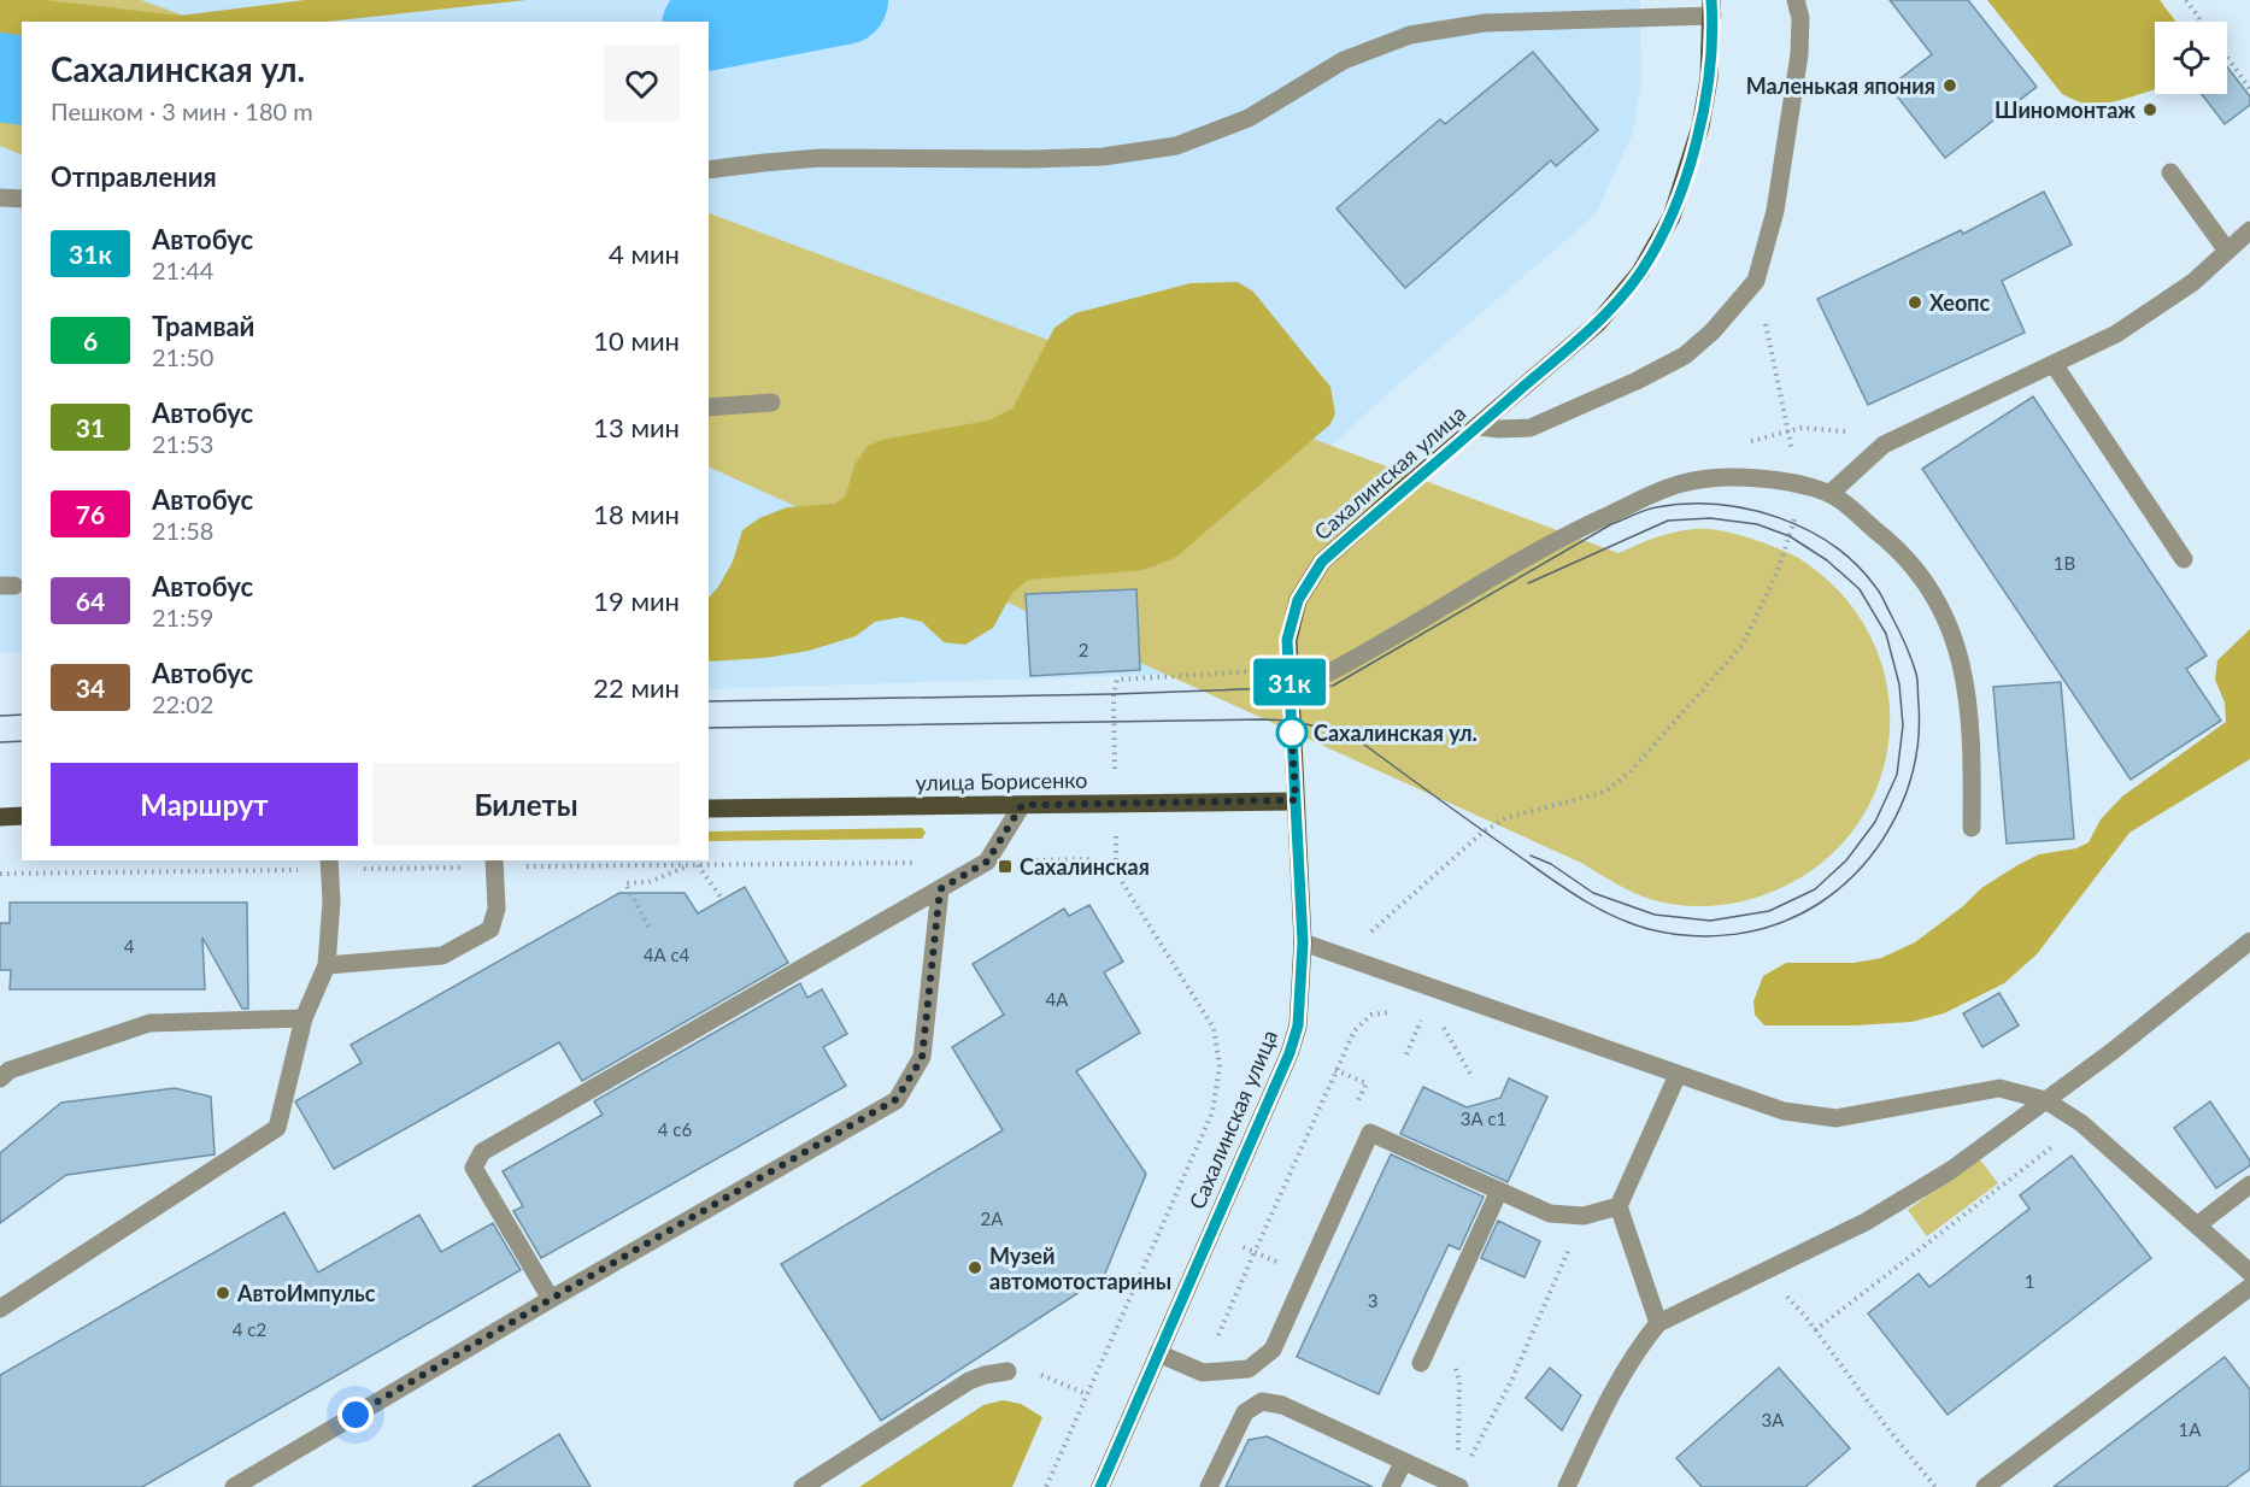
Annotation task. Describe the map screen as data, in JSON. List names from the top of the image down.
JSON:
{
  "streets": {
    "main road": ["Сахалинская улица", "улица Борисенко"]
  },
  "crossings": [
    ["Сахалинская улица", "улица Борисенко"]
  ],
  "places": {
    "other": [
      "Маленькая япония",
      "Шиномонтаж",
      "Хеопс",
      "Сахалинская ул.",
      "Музей автомотостарины",
      "АвтоИмпульс"
    ],
    "transit": ["Сахалинская"]
  },
  "lines": ["bus line 31к"],
  "house_numbers": [
    "1В",
    "2",
    "4",
    "4А с4",
    "4А",
    "3А с1",
    "4 с6",
    "2А",
    "1",
    "3",
    "4 с2",
    "3А",
    "1А"
  ],
  "page": {
    "on_map": "31к",
    "heading": [
      ["Сахалинская ул.", "Пешком · 3 мин · 180 m"],
      "Отправления"
    ],
    "list": [
      {
        "mark": "31к",
        "name": "Автобус",
        "note": "21:44",
        "value": "4 мин"
      },
      {
        "mark": "6",
        "name": "Трамвай",
        "note": "21:50",
        "value": "10 мин"
      },
      {
        "mark": "31",
        "name": "Автобус",
        "note": "21:53",
        "value": "13 мин"
      },
      {
        "mark": "76",
        "name": "Автобус",
        "note": "21:58",
        "value": "18 мин"
      },
      {
        "mark": "64",
        "name": "Автобус",
        "note": "21:59",
        "value": "19 мин"
      },
      {
        "mark": "34",
        "name": "Автобус",
        "note": "22:02",
        "value": "22 мин"
      }
    ],
    "buttons": ["Маршрут", "Билеты"]
  }
}
